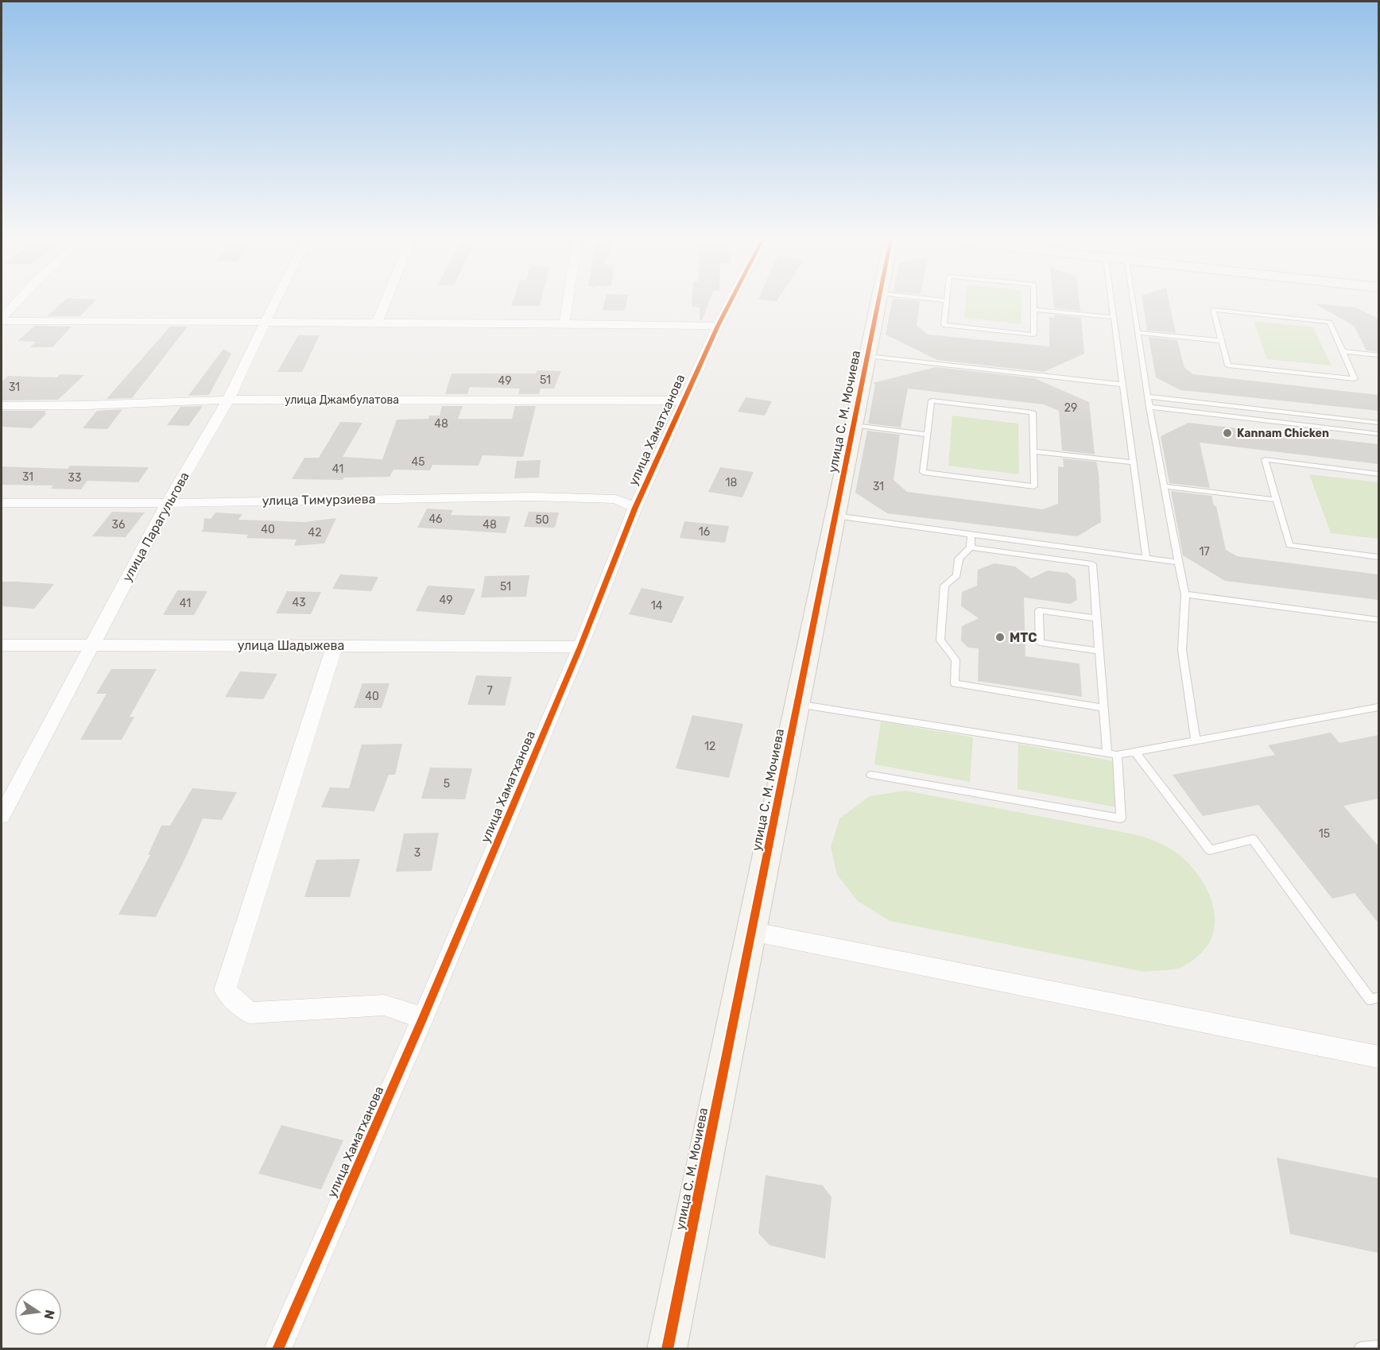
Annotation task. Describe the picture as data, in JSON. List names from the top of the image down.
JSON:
{
  "streets": {
    "street": [
      "улица Джамбулатова",
      "улица С. М. Мочиева",
      "улица Хаматханова",
      "улица Тимурзиева",
      "улица Парагульгова",
      "улица Шадыжева"
    ]
  },
  "crossings": [
    ["улица Джамбулатова", "улица Хаматханова"],
    ["улица Джамбулатова", "улица Парагульгова"],
    ["улица Хаматханова", "улица Тимурзиева"],
    ["улица Хаматханова", "улица Шадыжева"],
    ["улица Тимурзиева", "улица Парагульгова"],
    ["улица Парагульгова", "улица Шадыжева"]
  ],
  "places": ["Kannam Chicken", "МТС"],
  "house_numbers": [
    "51",
    "49",
    "31",
    "29",
    "48",
    "45",
    "41",
    "31",
    "33",
    "18",
    "31",
    "46",
    "50",
    "36",
    "48",
    "40",
    "16",
    "42",
    "17",
    "51",
    "49",
    "43",
    "41",
    "14",
    "7",
    "40",
    "12",
    "5",
    "15",
    "3"
  ],
  "north": "right"
}
